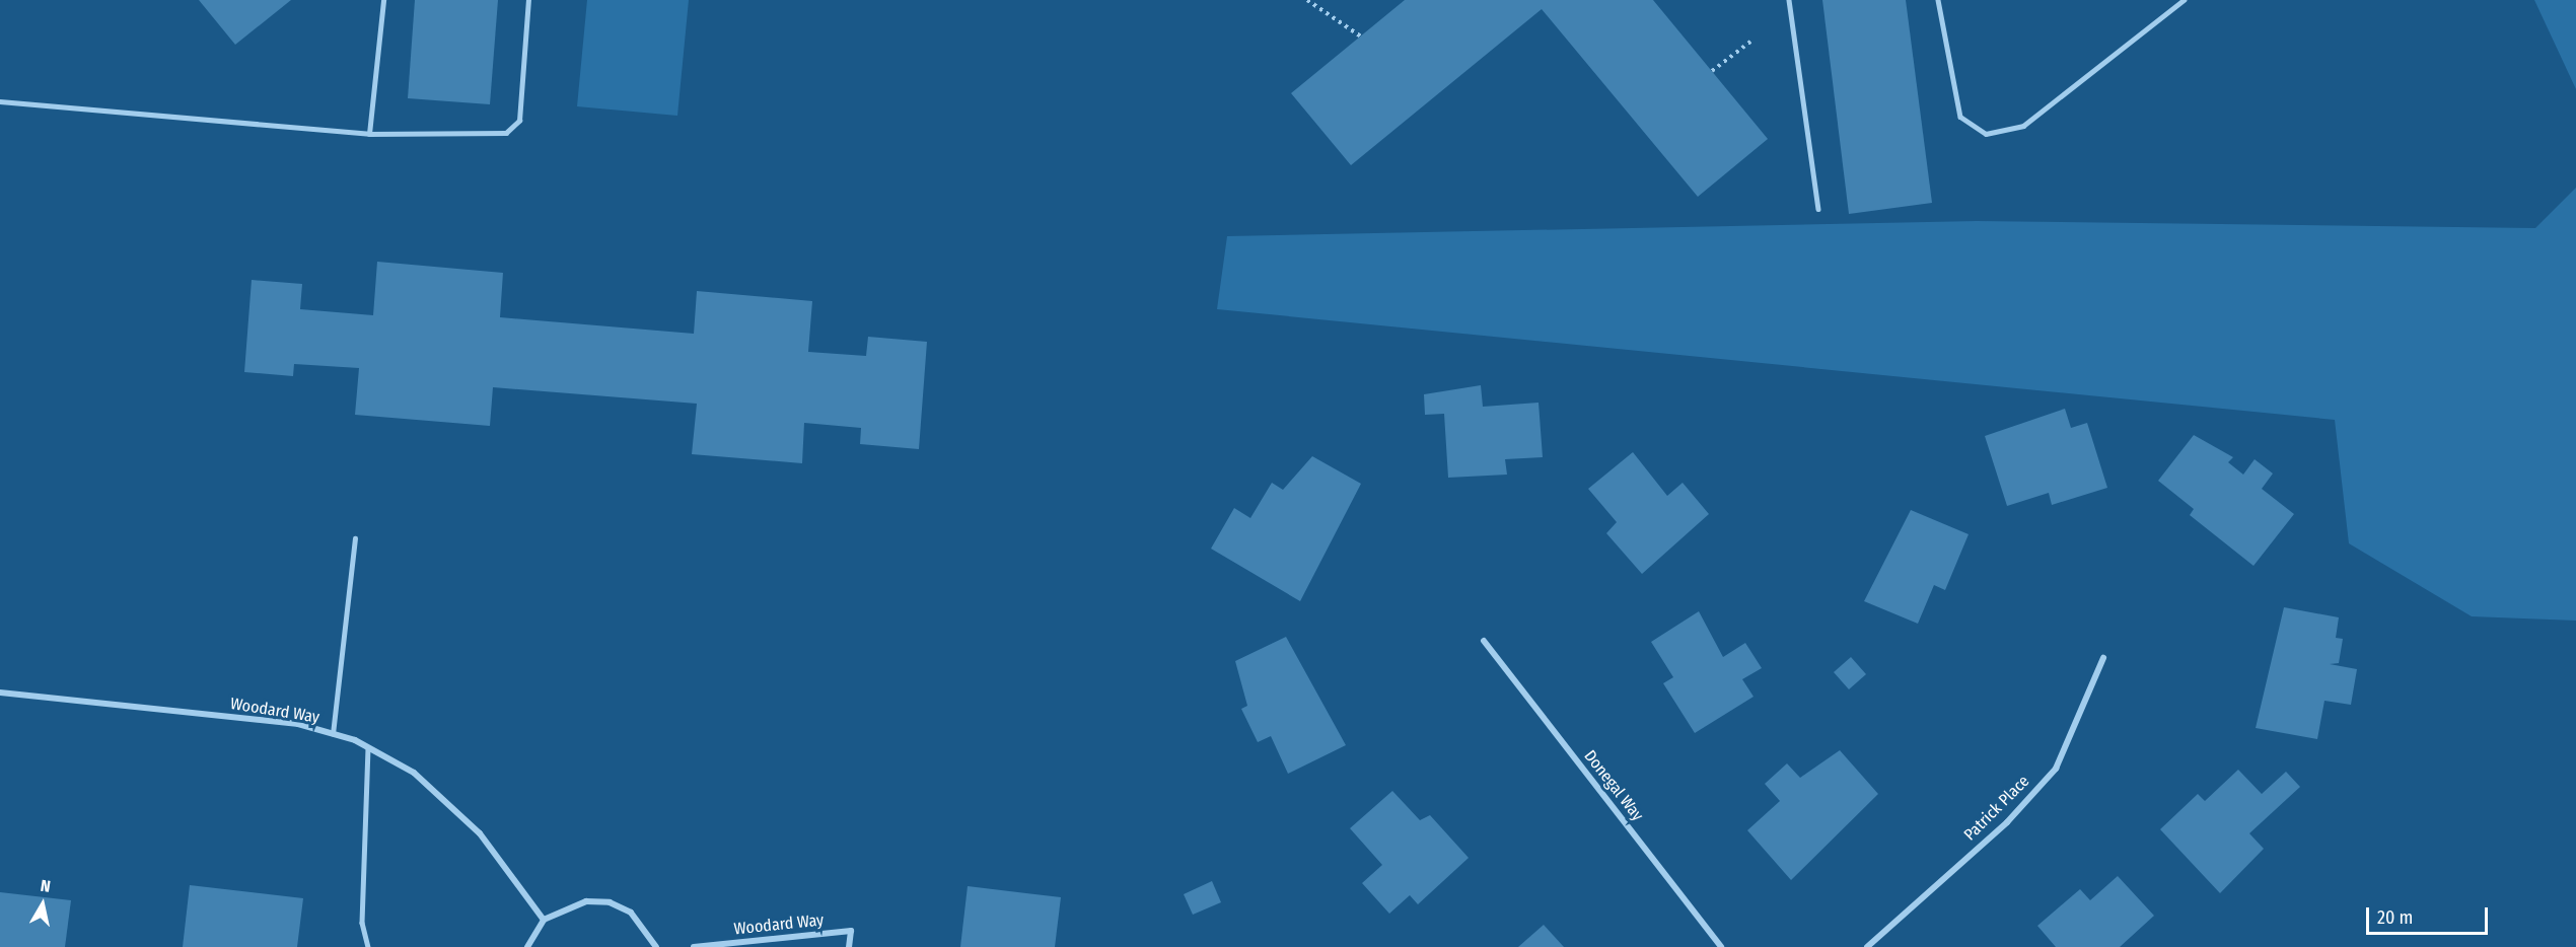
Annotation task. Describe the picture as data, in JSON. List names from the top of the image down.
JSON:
{
  "streets": {
    "street": ["Woodard Way", "Donegal Way", "Patrick Place"]
  },
  "scale_bar": "20 m",
  "north": "top"
}
